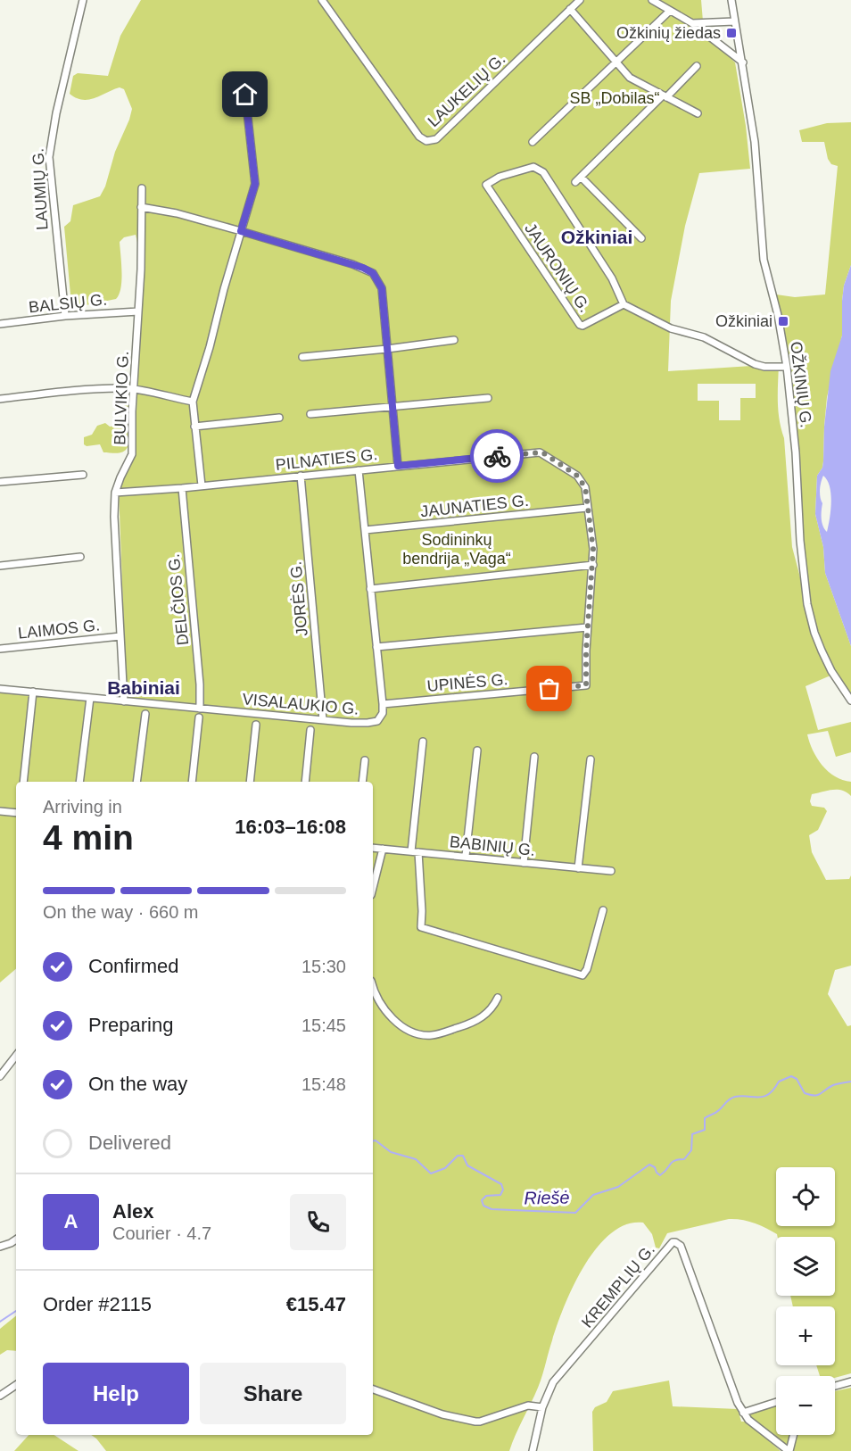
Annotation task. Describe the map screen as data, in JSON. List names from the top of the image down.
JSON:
{
  "streets": {
    "street": [
      "LAUKELIŲ G.",
      "LAUMIŲ G.",
      "JAURONIŲ G.",
      "BALSIŲ G.",
      "OŽKINIŲ G.",
      "BULVIKIO G.",
      "PILNATIES G.",
      "JAUNATIES G.",
      "JORĖS G.",
      "DELČIOS G.",
      "LAIMOS G.",
      "UPINĖS G.",
      "VISALAUKIO G.",
      "BABINIŲ G.",
      "KREMPLIŲ G."
    ]
  },
  "crossings": [
    ["LAUMIŲ G.", "BALSIŲ G."],
    ["BALSIŲ G.", "BULVIKIO G."],
    ["BULVIKIO G.", "PILNATIES G."],
    ["BULVIKIO G.", "LAIMOS G."],
    ["BULVIKIO G.", "VISALAUKIO G."],
    ["PILNATIES G.", "JAUNATIES G."],
    ["PILNATIES G.", "JORĖS G."],
    ["PILNATIES G.", "DELČIOS G."],
    ["PILNATIES G.", "VISALAUKIO G."],
    ["JAUNATIES G.", "VISALAUKIO G."],
    ["JORĖS G.", "VISALAUKIO G."],
    ["DELČIOS G.", "VISALAUKIO G."],
    ["UPINĖS G.", "VISALAUKIO G."]
  ],
  "districts": ["Ožkiniai", "Babiniai"],
  "water": ["Riešė"],
  "parks": ["SB „Dobilas“", "Sodininkų bendrija „Vaga“"],
  "places": {
    "transit": ["Ožkinių žiedas", "Ožkiniai"]
  },
  "page": {
    "heading": ["4 min", "Arriving in", "16:03–16:08"],
    "panel": [
      "Alex",
      "Courier · 4.7",
      "Order #2115",
      "€15.47"
    ],
    "bar": "On the way · 660 m",
    "list": [
      ["Confirmed", "15:30"],
      ["Preparing", "15:45"],
      ["On the way", "15:48"],
      "Delivered"
    ],
    "map_buttons": ["+", "−"],
    "round": "A",
    "buttons": ["Help", "Share"]
  }
}
